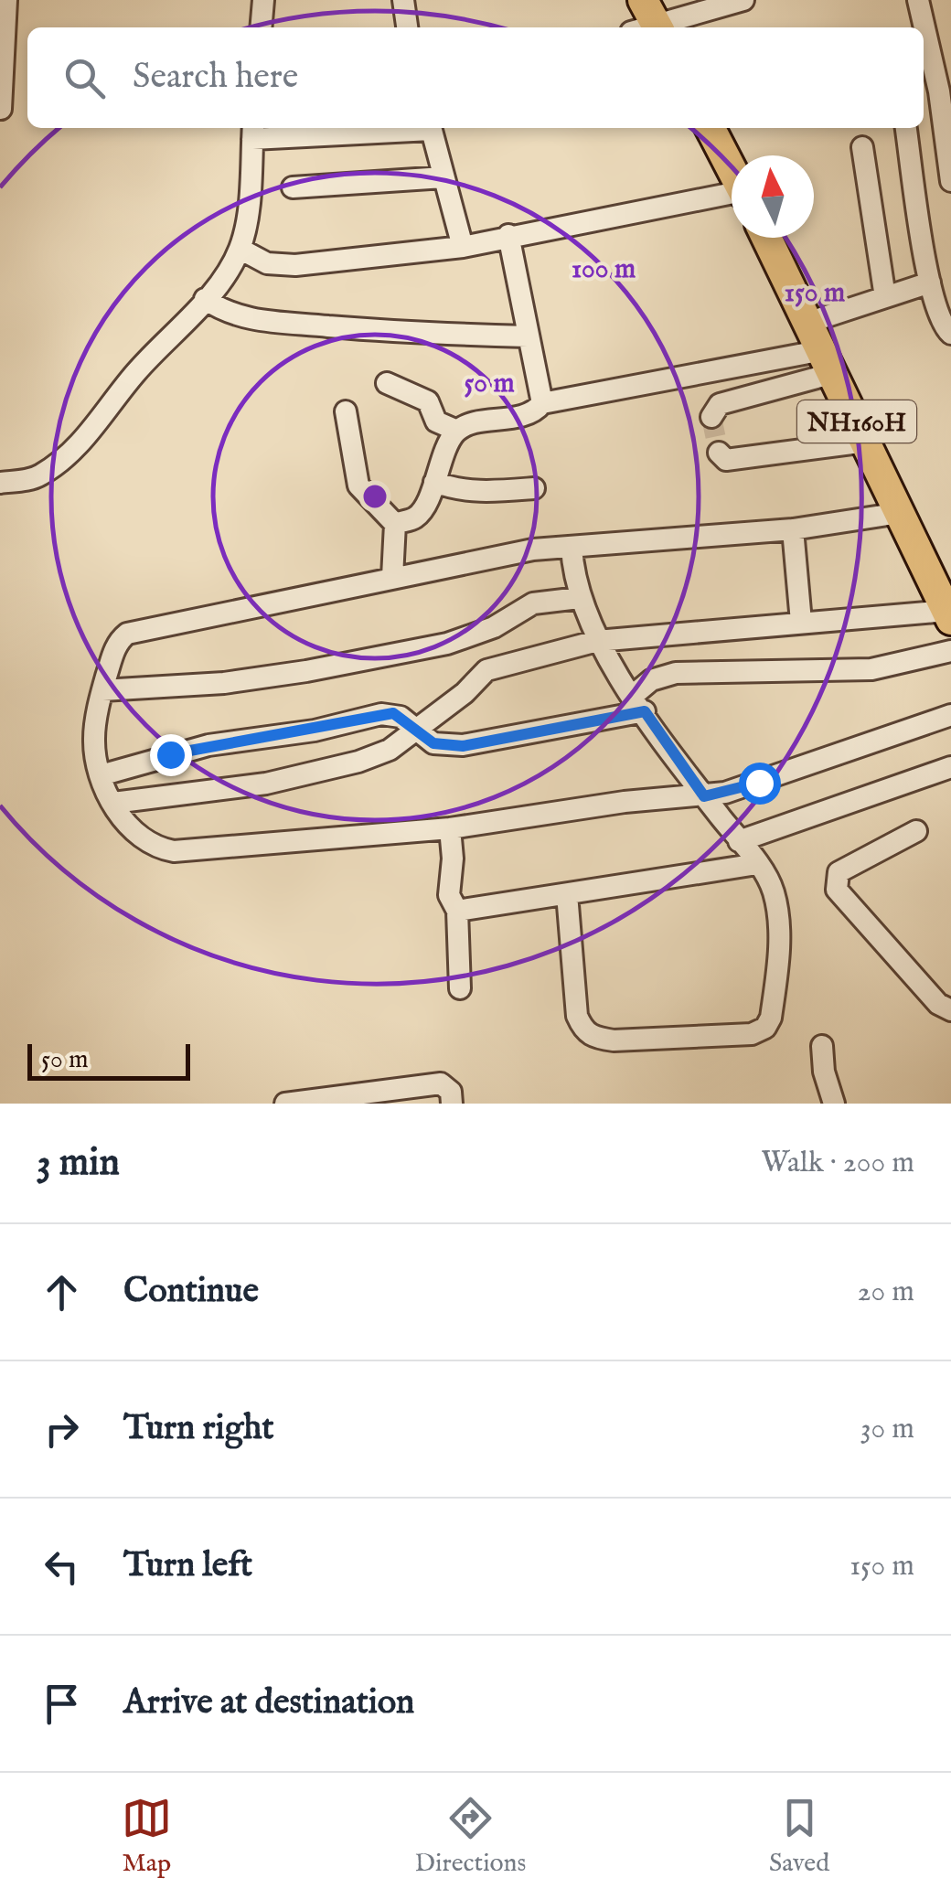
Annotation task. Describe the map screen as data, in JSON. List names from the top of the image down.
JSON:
{
  "streets": {
    "highway": ["NH160H"]
  },
  "scale_bar": "50 m",
  "north": "top",
  "page": {
    "search": "Search here",
    "scale": "50 m",
    "heading": ["3 min", "Walk · 200 m"],
    "list": [
      ["Continue", "20 m"],
      ["Turn right", "30 m"],
      ["Turn left", "150 m"],
      "Arrive at destination"
    ],
    "nav": ["Map", "Directions", "Saved"]
  },
  "rings": ["100 m", "150 m", "50 m"]
}
